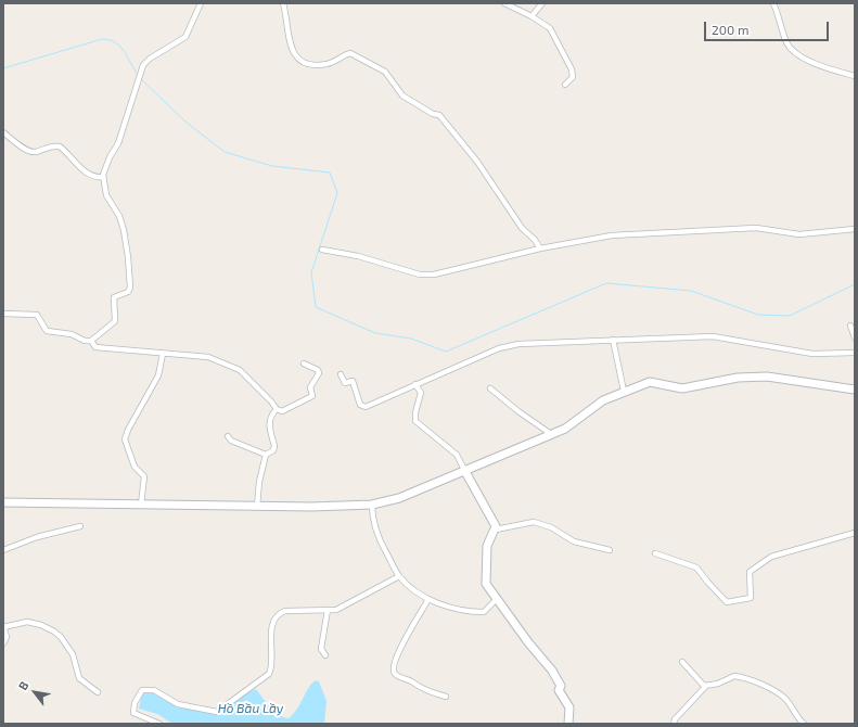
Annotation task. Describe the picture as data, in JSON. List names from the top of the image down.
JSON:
{
  "water": ["Hồ Bầu Lầy"],
  "scale_bar": "200 m",
  "north": "top left"
}
